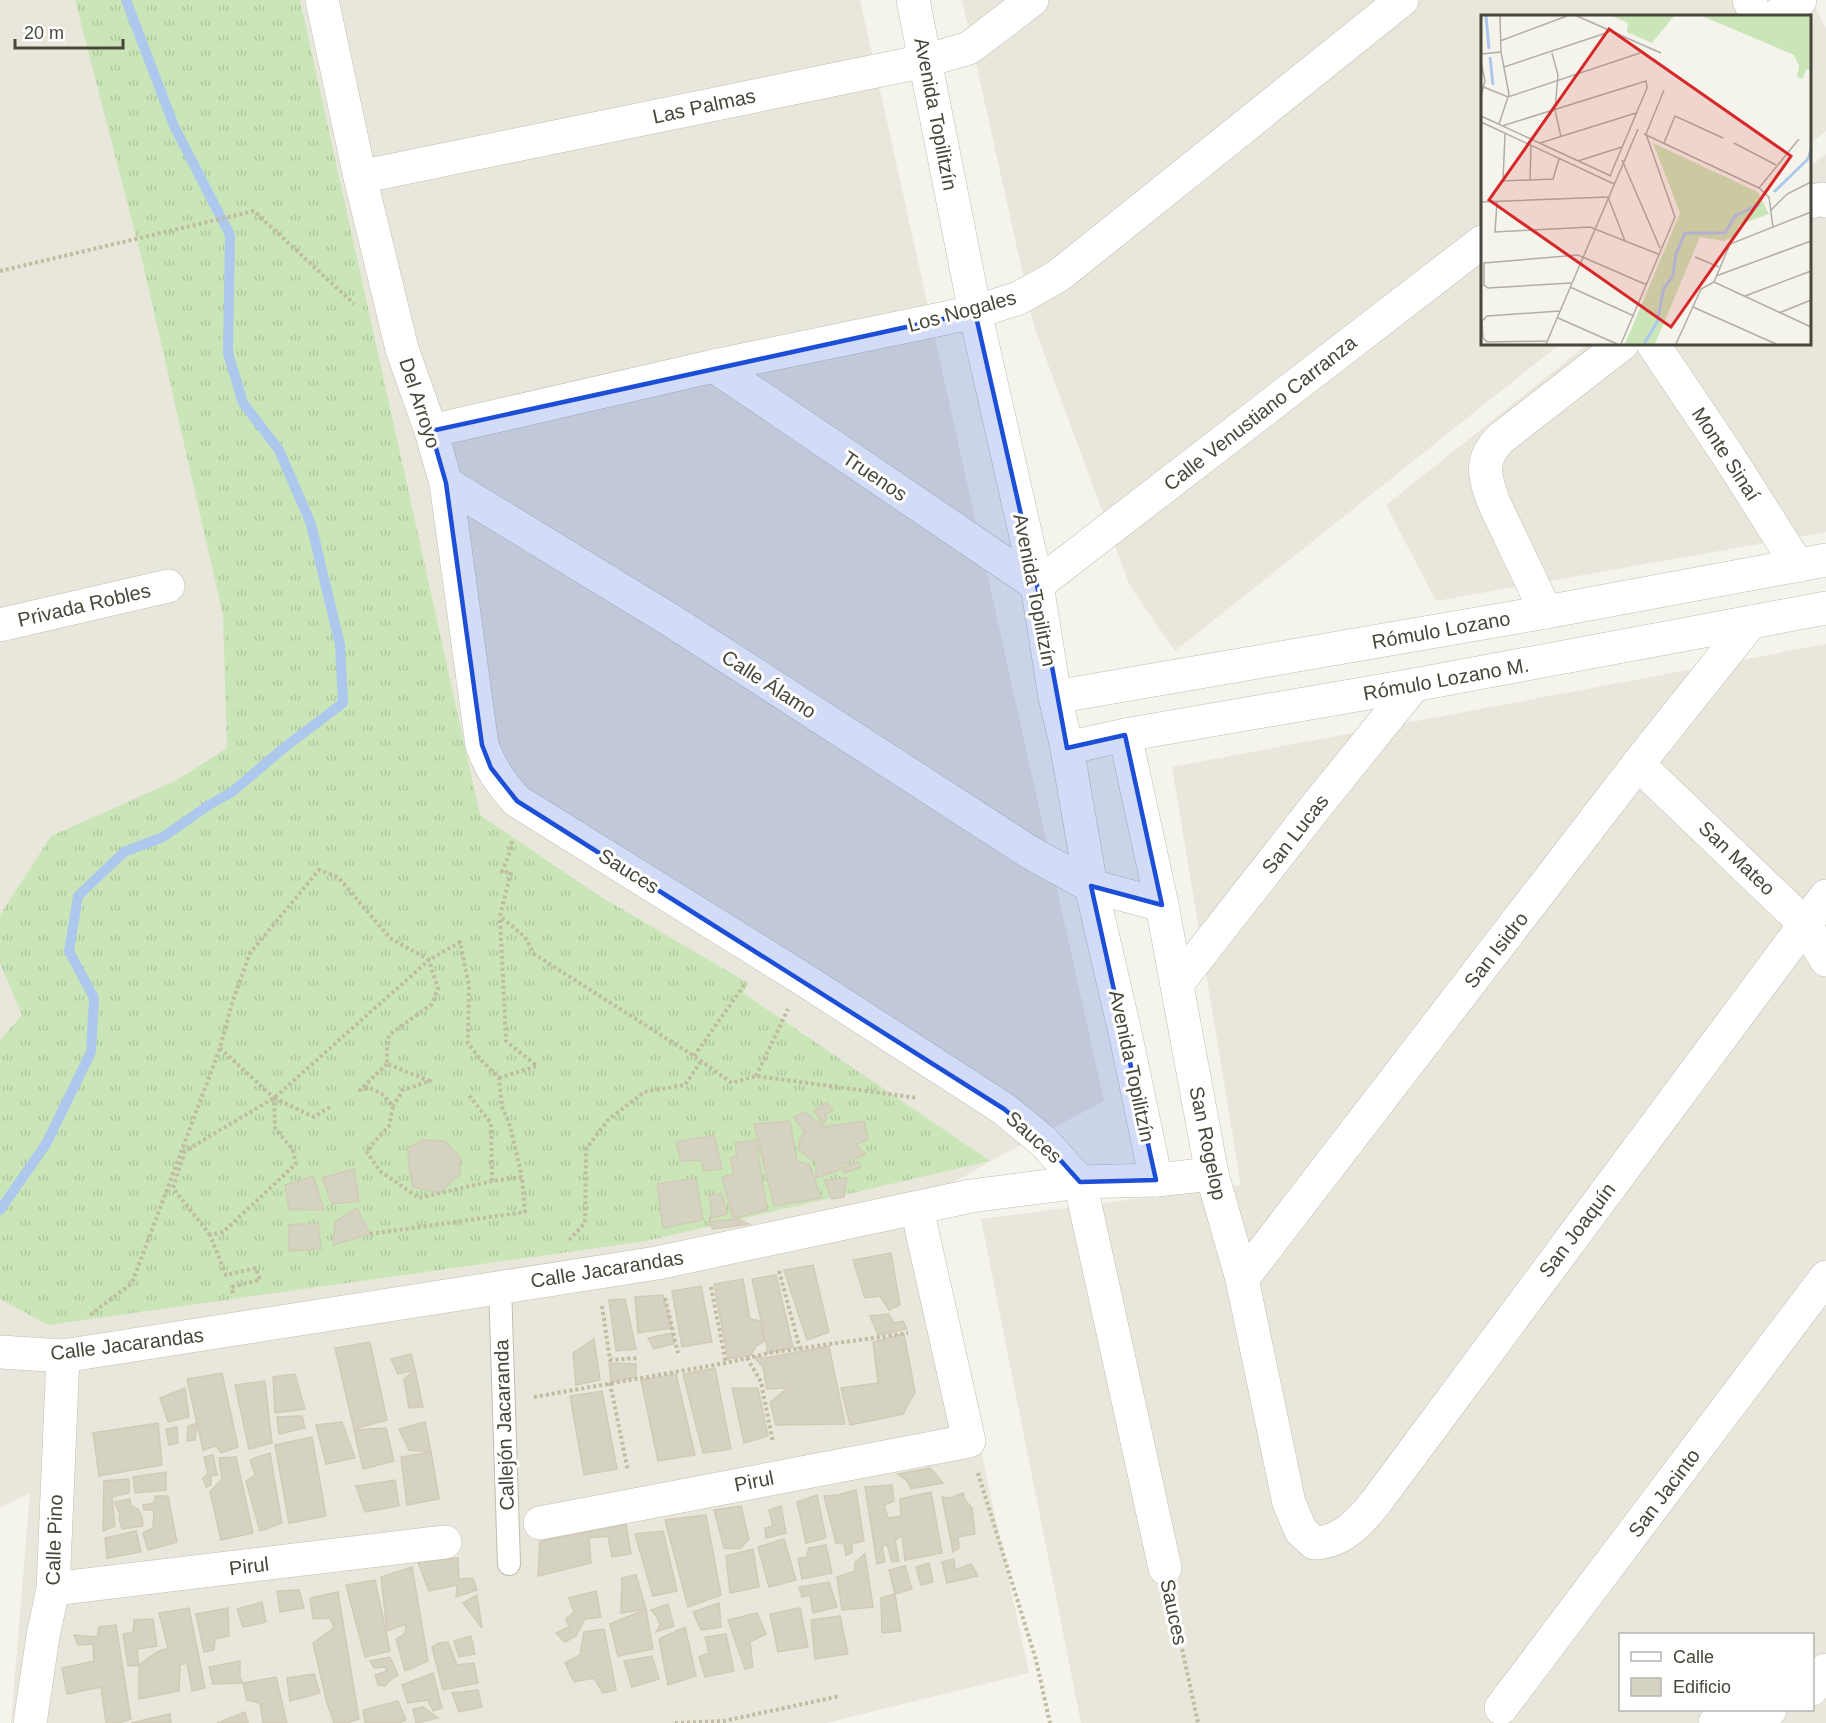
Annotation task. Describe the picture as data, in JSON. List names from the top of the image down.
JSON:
{
  "streets": {
    "street": [
      "Las Palmas",
      "Avenida Topilitzín",
      "Los Nogales",
      "Del Arroyo",
      "Calle Venustiano Carranza",
      "Monte Sinaí",
      "Truenos",
      "Privada Robles",
      "Rómulo Lozano",
      "Rómulo Lozano M.",
      "Calle Álamo",
      "San Lucas",
      "San Mateo",
      "Sauces",
      "San Isidro",
      "San Rogelop",
      "San Joaquín",
      "Calle Jacarandas",
      "Pirul",
      "San Jacinto",
      "Calle Pino"
    ],
    "lane": ["Callejón Jacaranda"]
  },
  "crossings": [
    ["Las Palmas", "Avenida Topilitzín"],
    ["Las Palmas", "Del Arroyo"],
    ["Avenida Topilitzín", "Los Nogales"],
    ["Avenida Topilitzín", "Calle Venustiano Carranza"],
    ["Avenida Topilitzín", "Truenos"],
    ["Avenida Topilitzín", "Rómulo Lozano"],
    ["Avenida Topilitzín", "Rómulo Lozano M."],
    ["Avenida Topilitzín", "Calle Álamo"],
    ["Avenida Topilitzín", "Calle Jacarandas"],
    ["Los Nogales", "Del Arroyo"],
    ["Los Nogales", "Truenos"],
    ["Del Arroyo", "Calle Álamo"],
    ["Del Arroyo", "Sauces"],
    ["Calle Venustiano Carranza", "Truenos"],
    ["Monte Sinaí", "Rómulo Lozano"],
    ["Rómulo Lozano M.", "San Lucas"],
    ["Rómulo Lozano M.", "San Isidro"],
    ["Rómulo Lozano M.", "San Rogelop"],
    ["Calle Álamo", "San Rogelop"],
    ["San Lucas", "San Rogelop"],
    ["San Mateo", "San Isidro"],
    ["San Mateo", "San Joaquín"],
    ["Sauces", "Calle Jacarandas"],
    ["San Isidro", "San Rogelop"],
    ["San Rogelop", "San Joaquín"],
    ["San Rogelop", "Calle Jacarandas"],
    ["Calle Jacarandas", "Callejón Jacaranda"],
    ["Calle Jacarandas", "Calle Pino"],
    ["Pirul", "Calle Pino"]
  ],
  "legend": ["Calle", "Edificio"],
  "scale_bar": "20 m"
}
